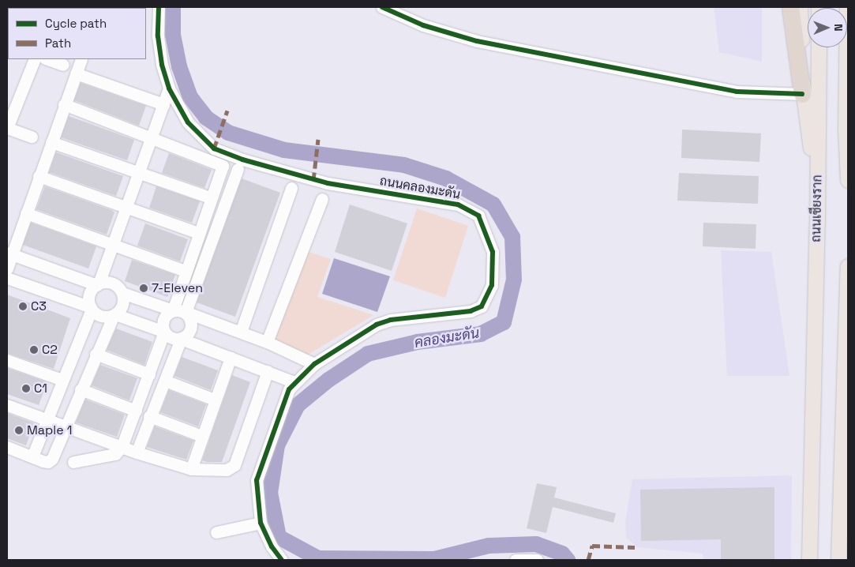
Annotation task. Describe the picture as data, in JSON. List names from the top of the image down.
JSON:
{
  "streets": {
    "main road": ["ถนนเชียงราก"],
    "street": ["ถนนคลองมะดัน"]
  },
  "water": ["คลองมะดัน"],
  "places": [
    "7-Eleven",
    "C3",
    "C2",
    "C1",
    "Maple 1"
  ],
  "legend": ["Cycle path", "Path"],
  "north": "right"
}
